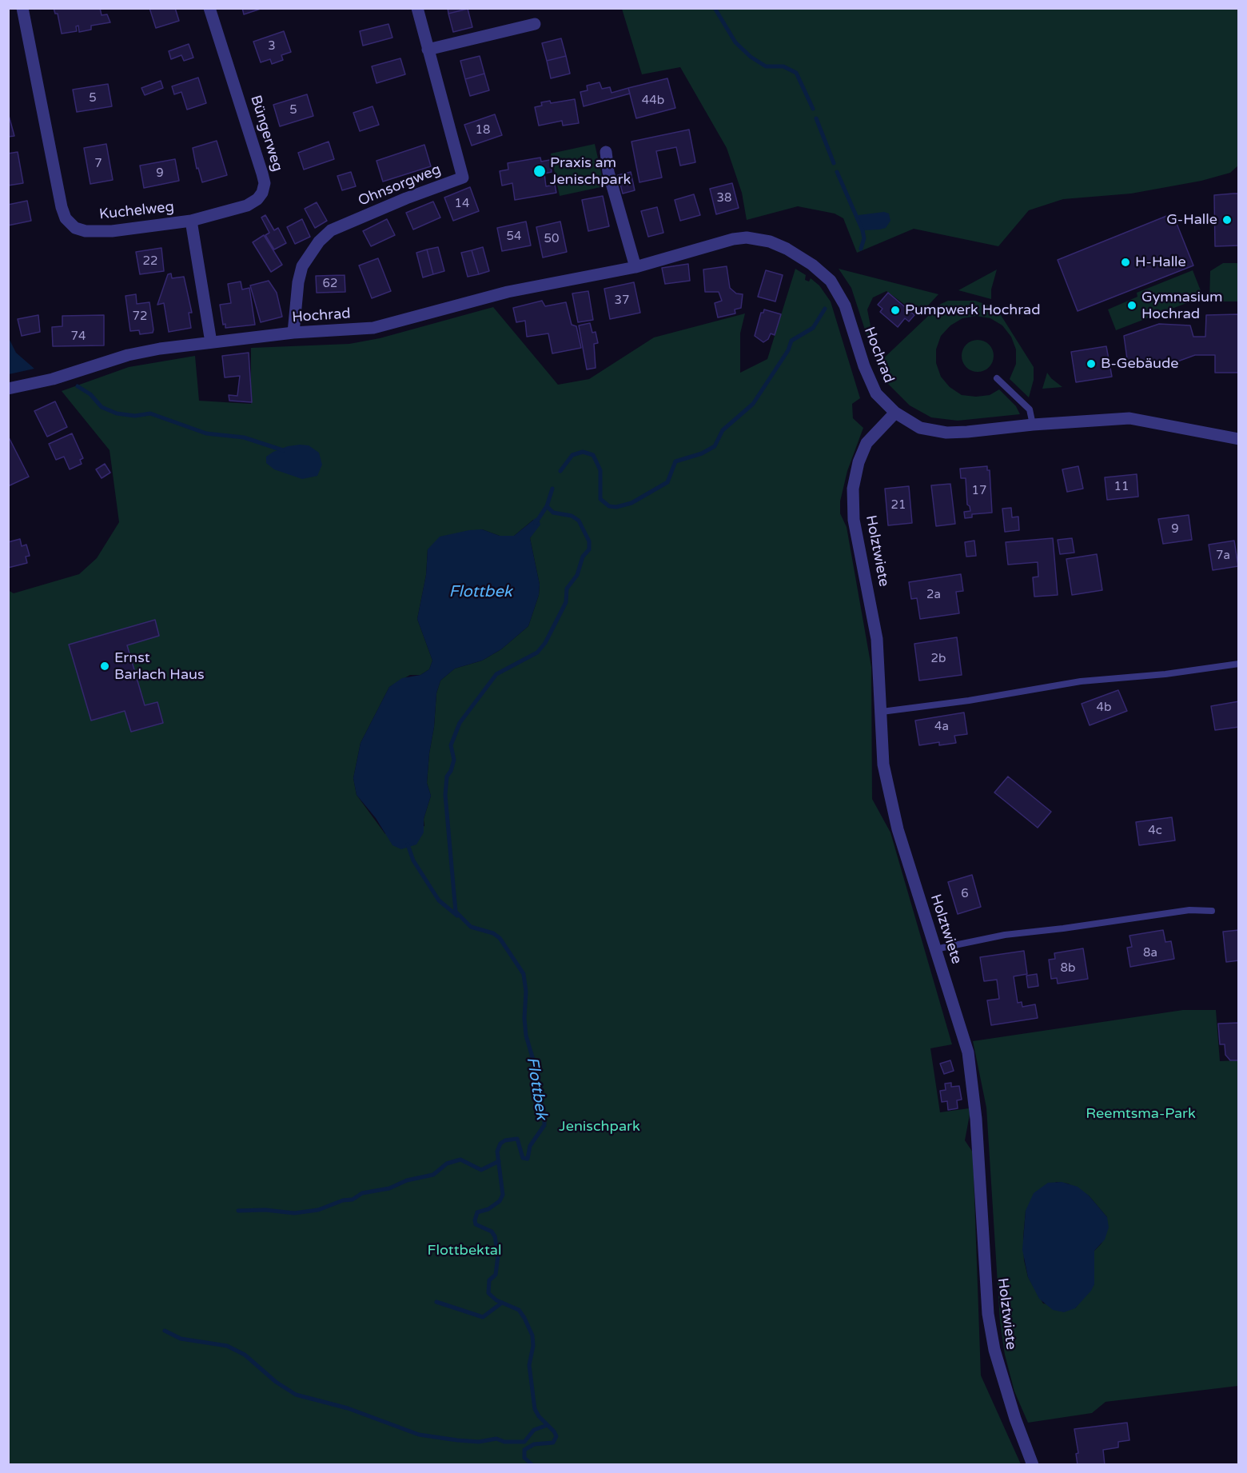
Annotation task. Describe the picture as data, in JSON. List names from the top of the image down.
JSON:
{
  "streets": {
    "street": [
      "Büngerweg",
      "Ohnsorgweg",
      "Kuchelweg",
      "Hochrad",
      "Holztwiete"
    ]
  },
  "crossings": [
    ["Büngerweg", "Kuchelweg"],
    ["Ohnsorgweg", "Hochrad"],
    ["Kuchelweg", "Hochrad"],
    ["Hochrad", "Holztwiete"]
  ],
  "water": ["Flottbek"],
  "parks": ["Reemtsma-Park", "Jenischpark", "Flottbektal"],
  "places": [
    "Praxis am Jenischpark",
    "G-Halle",
    "H-Halle",
    "Gymnasium Hochrad",
    "Pumpwerk Hochrad",
    "B-Gebäude",
    "Ernst Barlach Haus"
  ],
  "house_numbers": [
    "3",
    "5",
    "44b",
    "5",
    "18",
    "7",
    "9",
    "38",
    "14",
    "54",
    "50",
    "22",
    "62",
    "37",
    "72",
    "74",
    "11",
    "17",
    "21",
    "9",
    "7a",
    "2a",
    "2b",
    "4b",
    "4a",
    "4c",
    "6",
    "8a",
    "8b"
  ]
}
